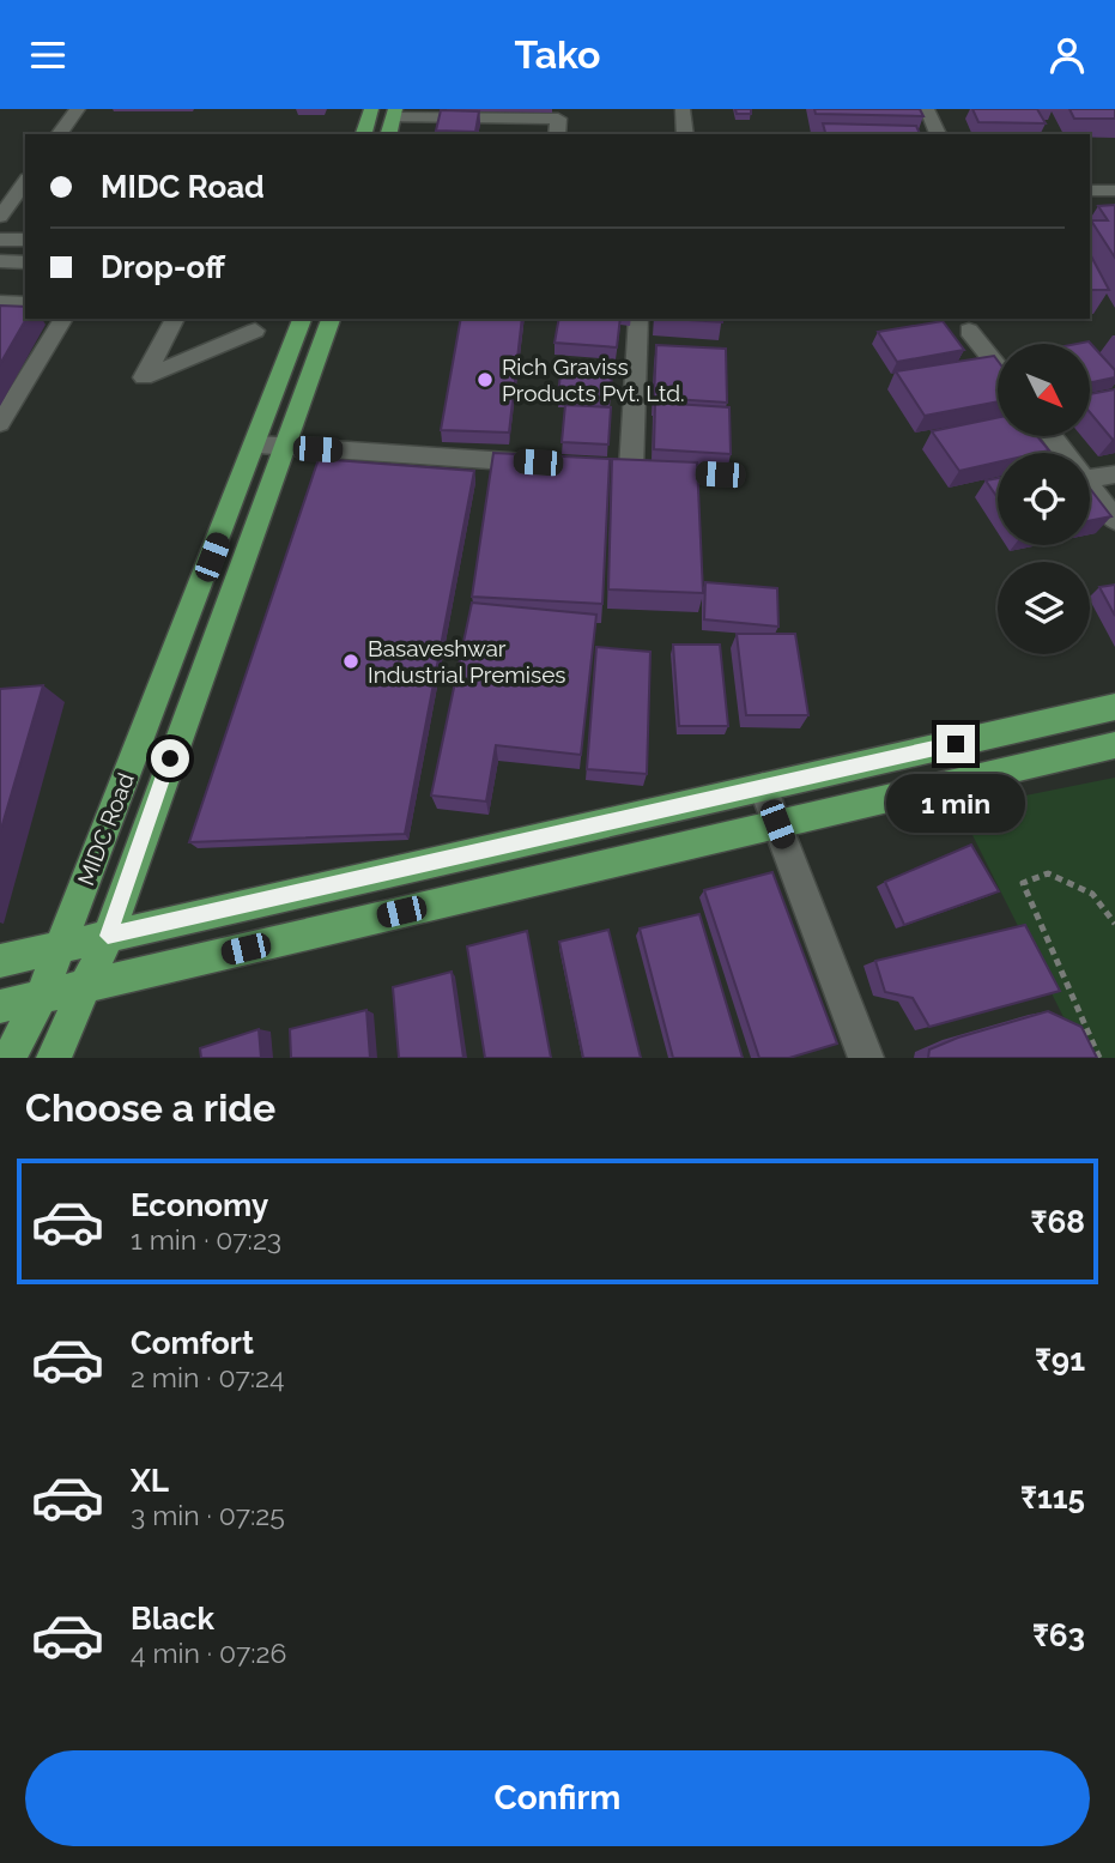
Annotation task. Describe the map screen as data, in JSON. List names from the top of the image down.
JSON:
{
  "streets": {
    "main road": ["MIDC Road"]
  },
  "places": ["Rich Graviss Products Pvt. Ltd.", "Basaveshwar Industrial Premises"],
  "north": "bottom right",
  "page": {
    "header": "Tako",
    "banner": ["MIDC Road", "Drop-off"],
    "bubble": "1 min",
    "heading": "Choose a ride",
    "list": [
      {
        "name": "Economy",
        "note": "1 min · 07:23",
        "value": "₹68"
      },
      {
        "name": "Comfort",
        "note": "2 min · 07:24",
        "value": "₹91"
      },
      {
        "name": "XL",
        "note": "3 min · 07:25",
        "value": "₹115"
      },
      {
        "name": "Black",
        "note": "4 min · 07:26",
        "value": "₹63"
      }
    ],
    "buttons": "Confirm"
  }
}
